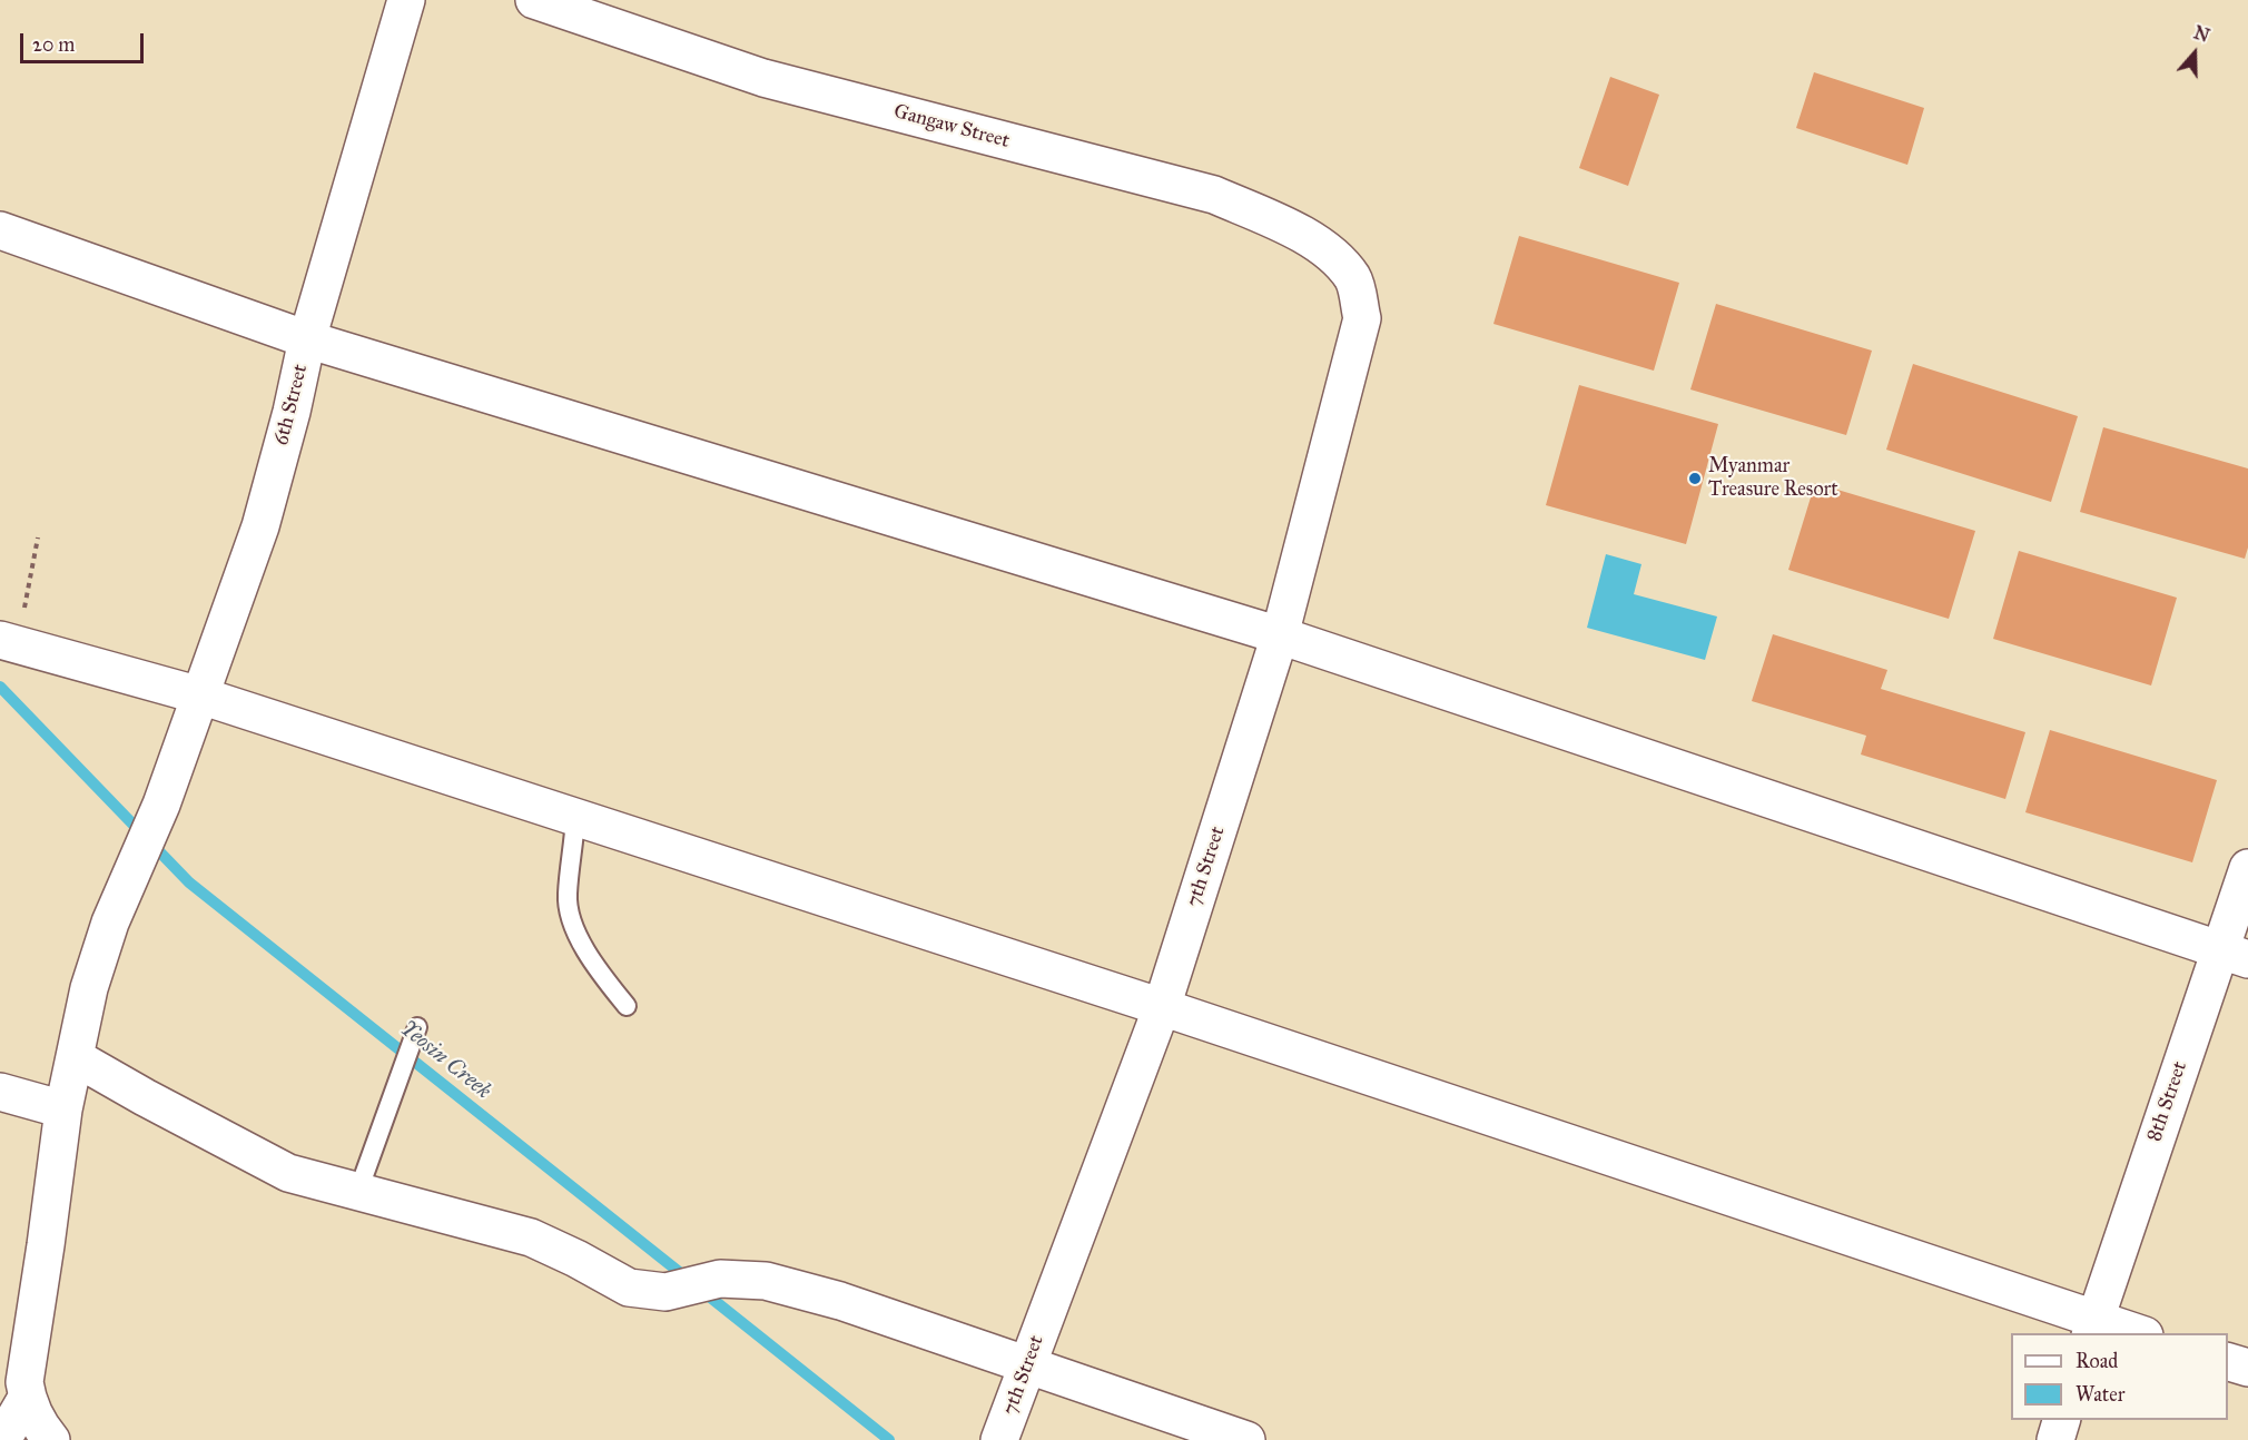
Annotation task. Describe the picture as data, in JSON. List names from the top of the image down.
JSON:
{
  "streets": {
    "street": [
      "Gangaw Street",
      "6th Street",
      "7th Street",
      "8th Street"
    ]
  },
  "crossings": [
    ["Gangaw Street", "7th Street"]
  ],
  "water": ["Yeosin Creek"],
  "places": ["Myanmar Treasure Resort"],
  "legend": ["Road", "Water"],
  "scale_bar": "20 m",
  "north": "top"
}
